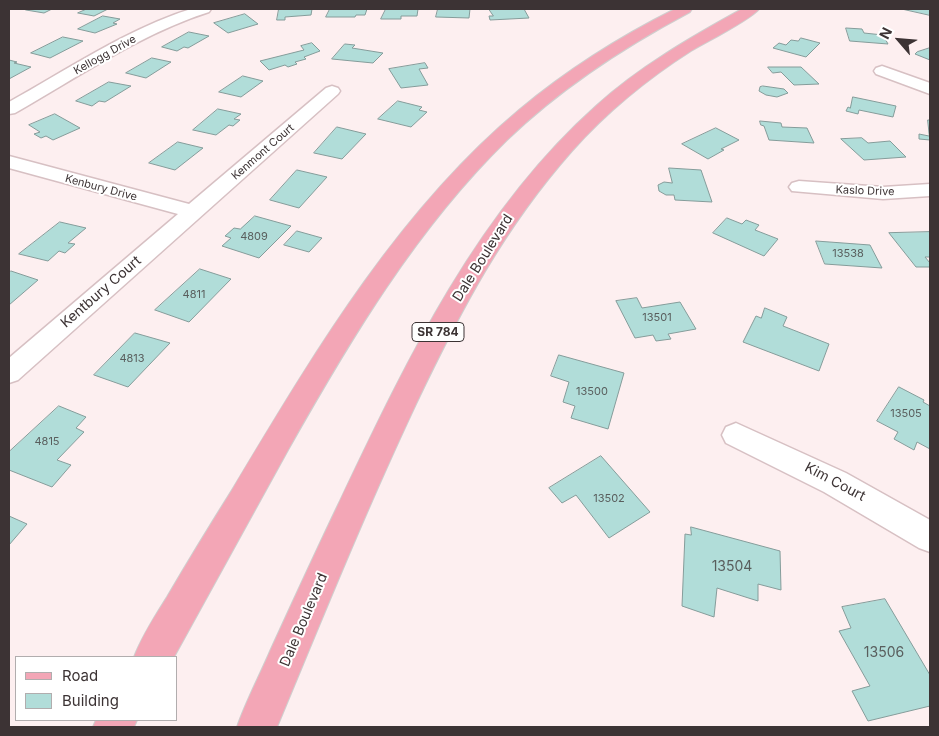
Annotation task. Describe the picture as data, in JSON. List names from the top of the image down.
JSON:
{
  "streets": {
    "main road": ["Dale Boulevard", "SR 784"],
    "street": [
      "Kellogg Drive",
      "Kenmont Court",
      "Kenbury Drive",
      "Kaslo Drive",
      "Kentbury Court",
      "Kim Court"
    ]
  },
  "crossings": [
    ["Kenmont Court", "Kenbury Drive"],
    ["Kenmont Court", "Kentbury Court"],
    ["Kenbury Drive", "Kentbury Court"]
  ],
  "house_numbers": [
    "4809",
    "13538",
    "4811",
    "13501",
    "4813",
    "13500",
    "13505",
    "4815",
    "13502",
    "13504",
    "13506"
  ],
  "legend": ["Road", "Building"],
  "north": "top left"
}
